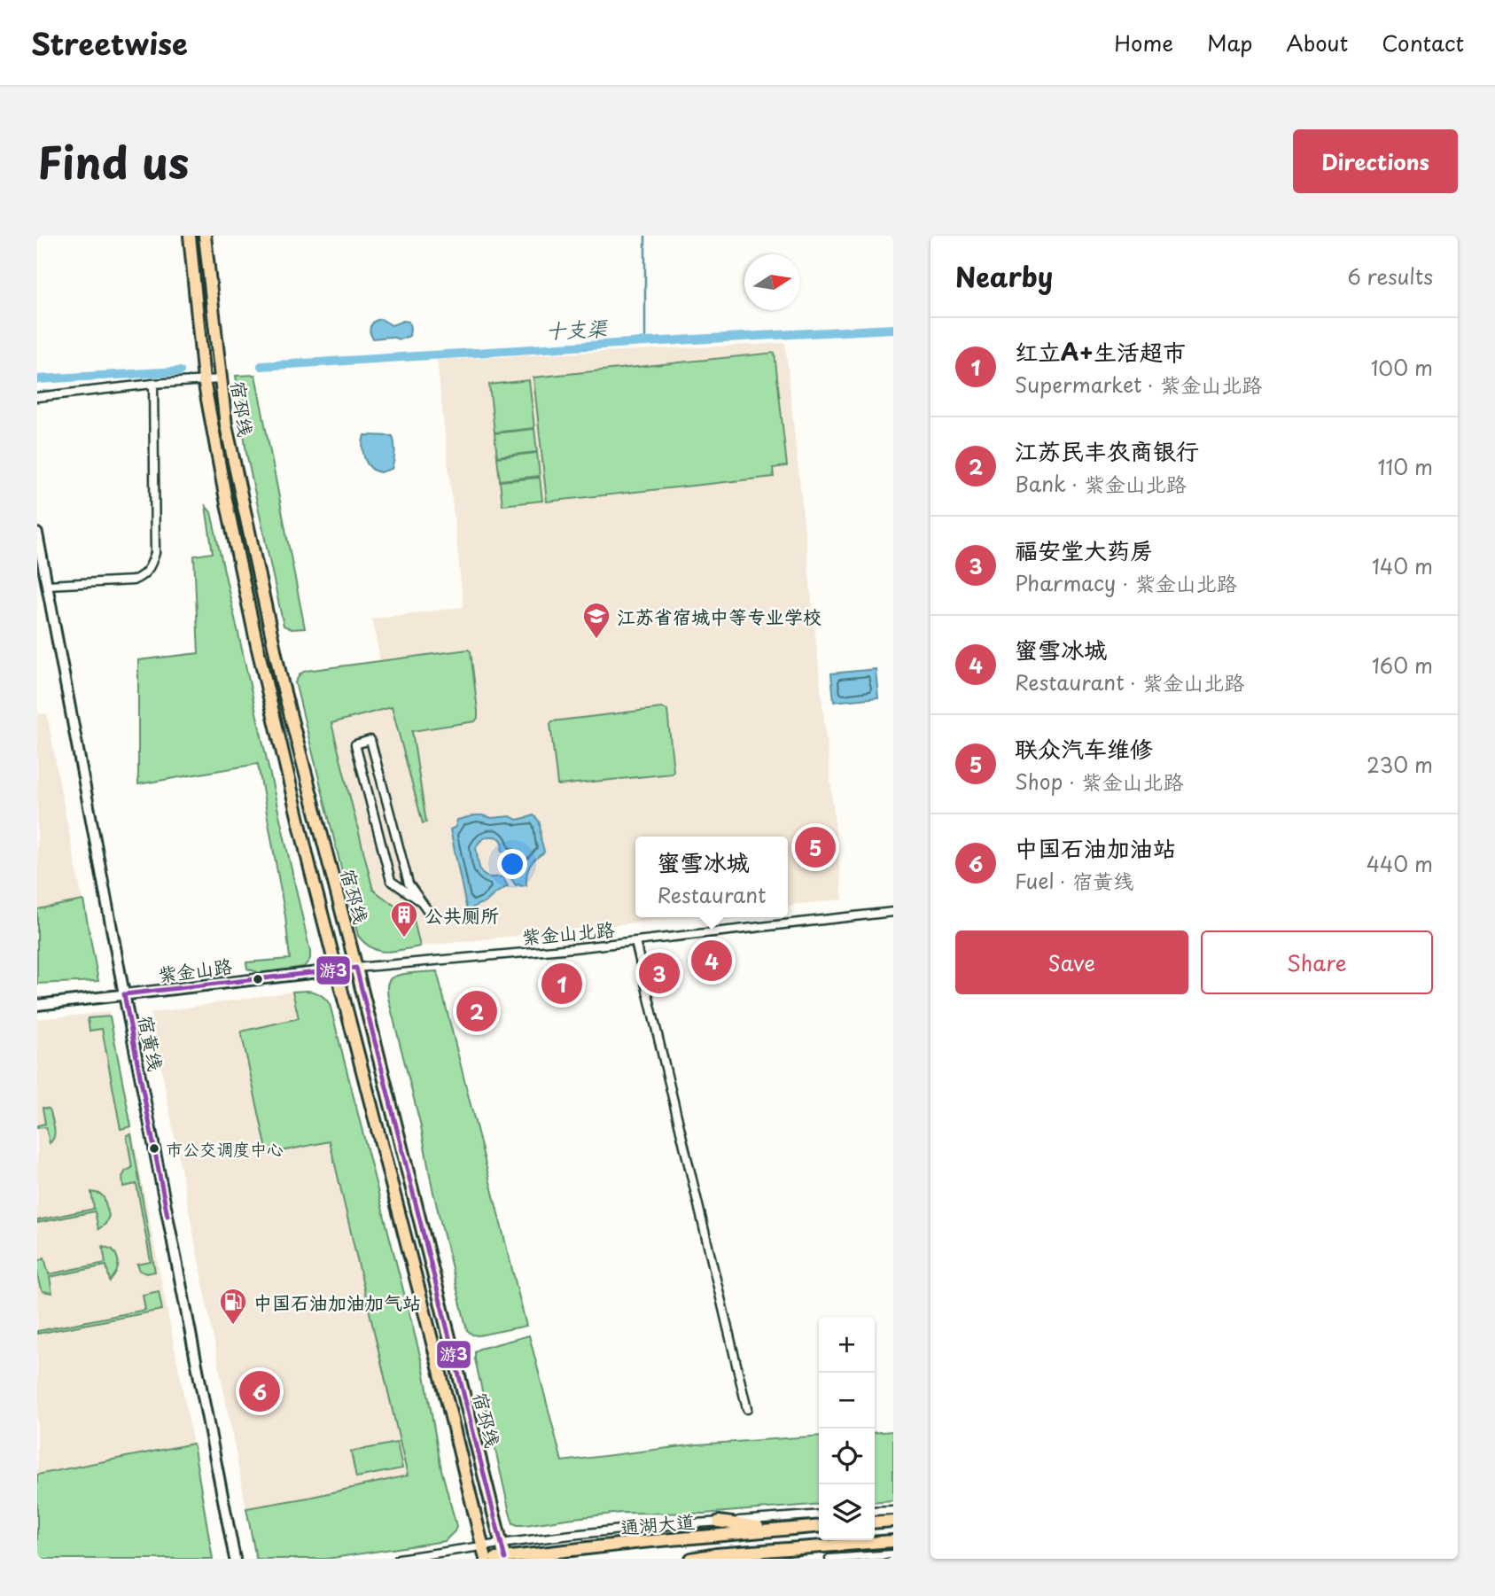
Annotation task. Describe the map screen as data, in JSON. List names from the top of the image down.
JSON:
{
  "streets": {
    "main road": [
      "宿邳线",
      "紫金山路",
      "宿黄线",
      "通湖大道"
    ],
    "street": ["紫金山北路"]
  },
  "crossings": [
    ["宿邳线", "紫金山北路"],
    ["宿邳线", "紫金山路"],
    ["宿邳线", "通湖大道"],
    ["紫金山北路", "紫金山路"],
    ["紫金山路", "宿黄线"]
  ],
  "water": ["十支渠"],
  "places": {
    "school or university": ["江苏省宿城中等专业学校"],
    "building": ["公共厕所"],
    "other": ["市公交调度中心"],
    "fuel station": ["中国石油加油加气站"]
  },
  "lines": ["transit line 游3"],
  "north": "right",
  "page": {
    "header": "Streetwise",
    "nav": [
      "Home",
      "Map",
      "About",
      "Contact"
    ],
    "title": "Find us",
    "buttons": [
      "Directions",
      ["Save", "Share"]
    ],
    "heading": ["Nearby", "6 results"],
    "list": [
      {
        "mark": "1",
        "name": "红立A+生活超市",
        "note": "Supermarket · 紫金山北路",
        "value": "100 m"
      },
      {
        "mark": "2",
        "name": "江苏民丰农商银行",
        "note": "Bank · 紫金山北路",
        "value": "110 m"
      },
      {
        "mark": "3",
        "name": "福安堂大药房",
        "note": "Pharmacy · 紫金山北路",
        "value": "140 m"
      },
      {
        "mark": "4",
        "name": "蜜雪冰城",
        "note": "Restaurant · 紫金山北路",
        "value": "160 m"
      },
      {
        "mark": "5",
        "name": "联众汽车维修",
        "note": "Shop · 紫金山北路",
        "value": "230 m"
      },
      {
        "mark": "6",
        "name": "中国石油加油站",
        "note": "Fuel · 宿黄线",
        "value": "440 m"
      }
    ],
    "pins": [
      "5",
      "4",
      "3",
      "1",
      "2",
      "6"
    ],
    "popup": ["蜜雪冰城", "Restaurant"],
    "map_buttons": ["+", "−"]
  }
}
